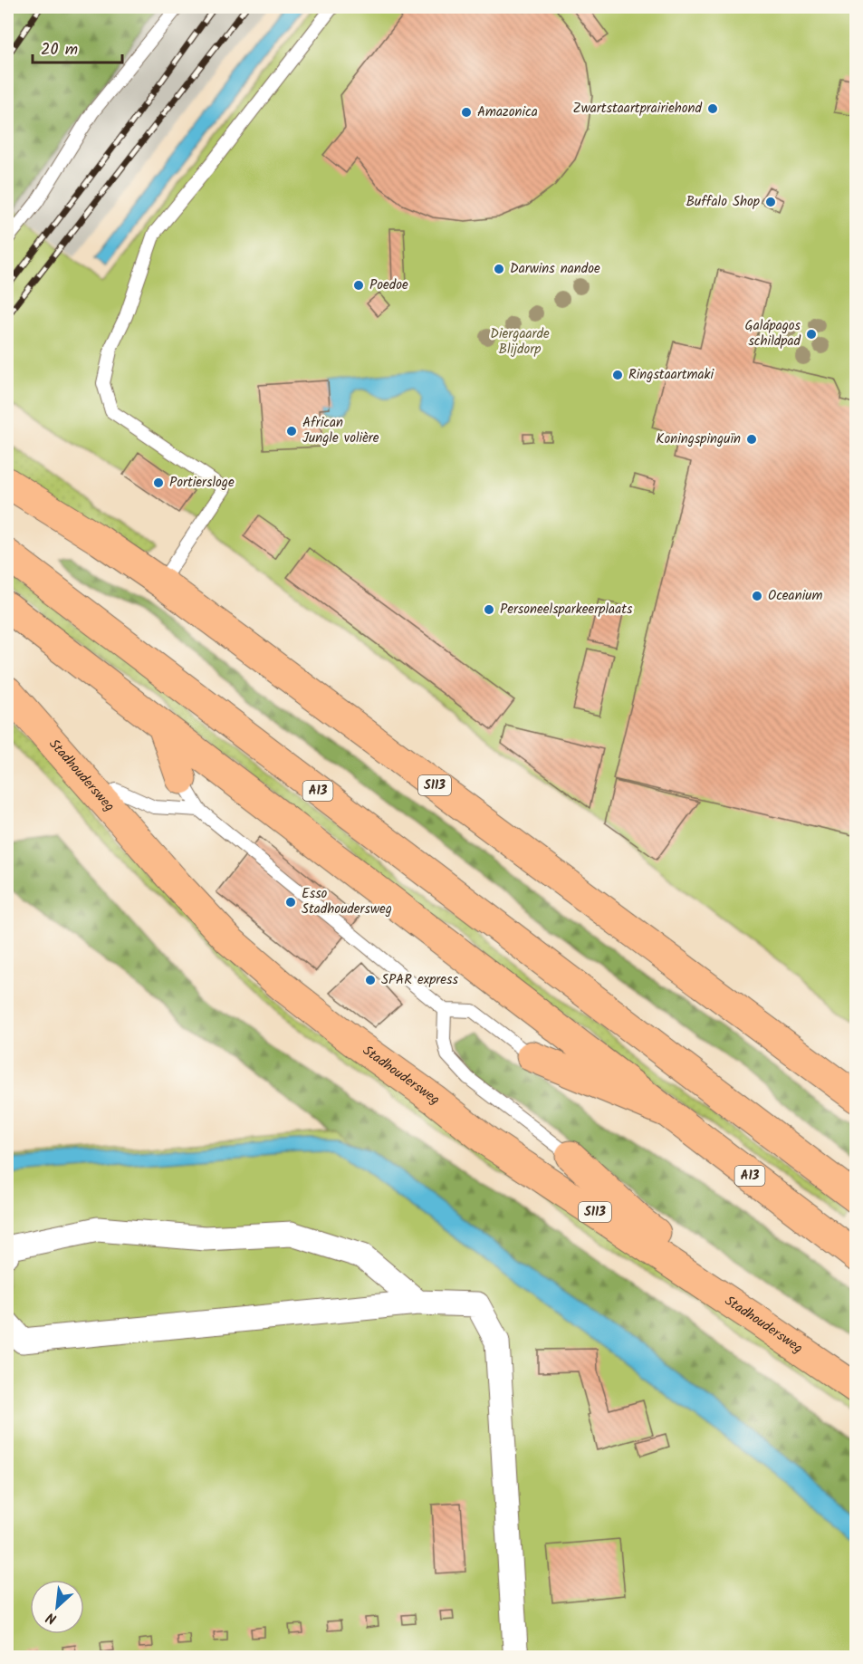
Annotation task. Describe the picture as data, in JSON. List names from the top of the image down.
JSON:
{
  "streets": {
    "main road": ["Stadhoudersweg", "S113", "A13"]
  },
  "parks": ["Diergaarde Blijdorp"],
  "places": [
    "Zwartstaartprairiehond",
    "Amazonica",
    "Buffalo Shop",
    "Darwins nandoe",
    "Poedoe",
    "Galápagos schildpad",
    "Ringstaartmaki",
    "African Jungle volière",
    "Koningspinguïn",
    "Portiersloge",
    "Oceanium",
    "Personeelsparkeerplaats",
    "Esso Stadhoudersweg",
    "SPAR express"
  ],
  "scale_bar": "20 m",
  "north": "bottom left"
}
